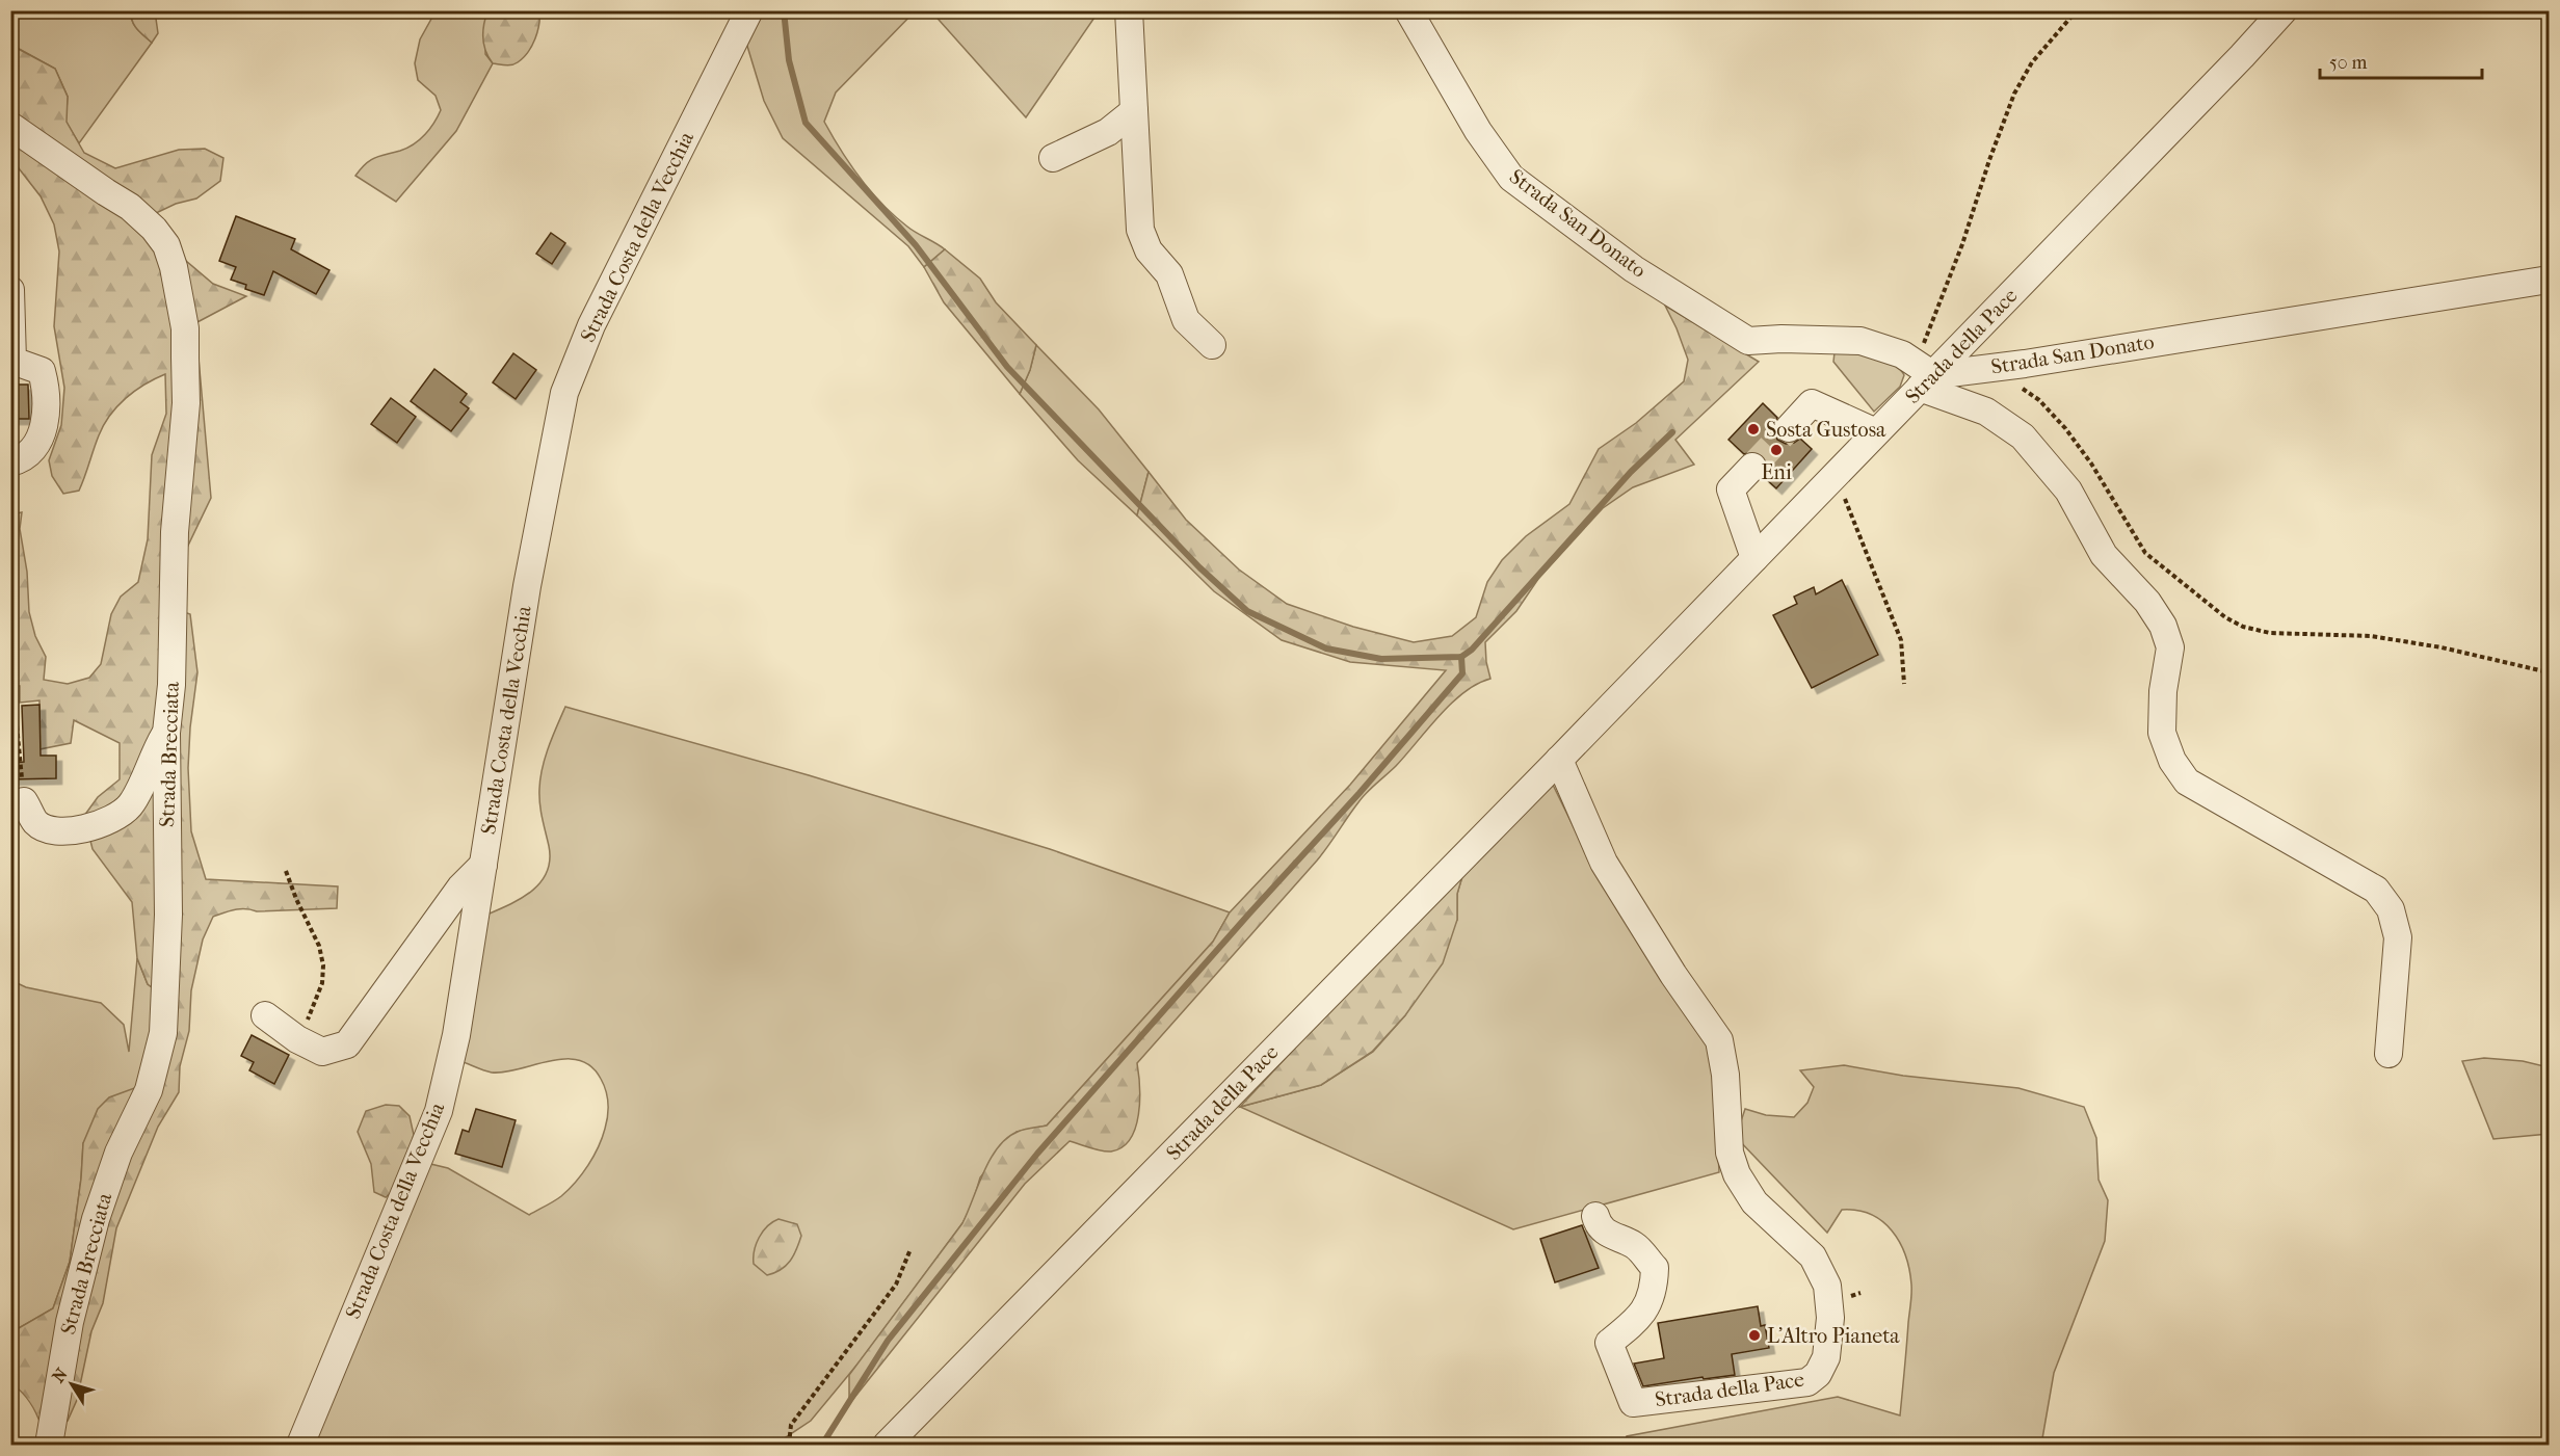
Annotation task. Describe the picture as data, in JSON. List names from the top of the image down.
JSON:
{
  "streets": {
    "street": [
      "Strada San Donato",
      "Strada Costa della Vecchia",
      "Strada della Pace",
      "Strada Brecciata"
    ]
  },
  "crossings": [
    ["Strada San Donato", "Strada della Pace"]
  ],
  "places": ["Sosta Gustosa", "Eni", "L'Altro Pianeta"],
  "scale_bar": "50 m",
  "north": "top left"
}
